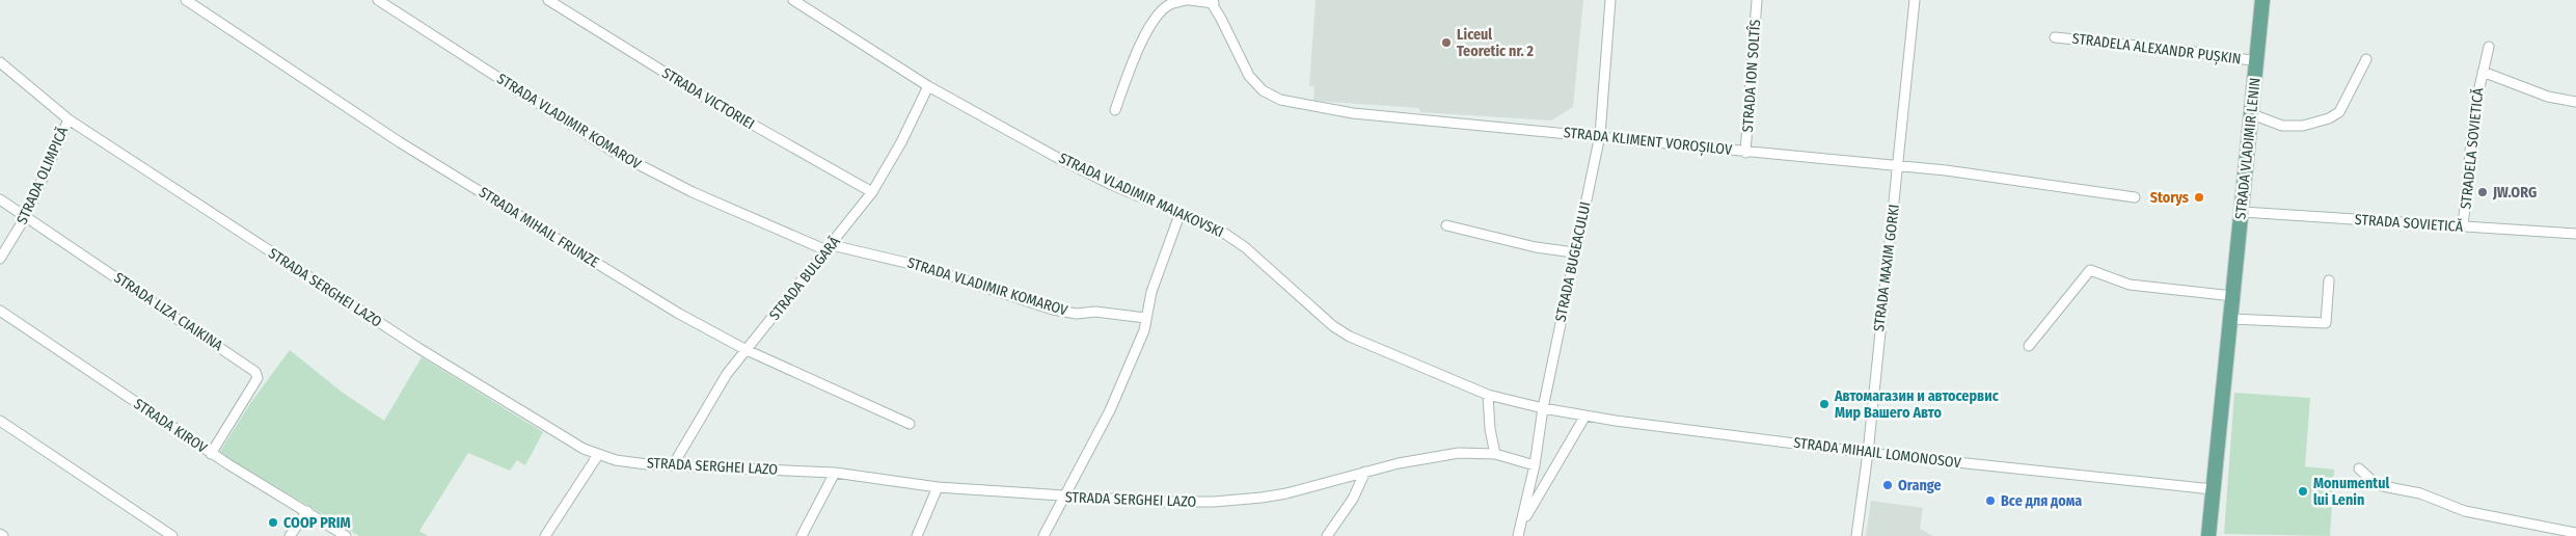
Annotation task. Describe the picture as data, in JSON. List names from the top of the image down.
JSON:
{
  "streets": {
    "main road": ["STRADA VLADIMIR LENIN"],
    "street": [
      "STRADELA ALEXANDR PUȘKIN",
      "STRADA ION SOLTÎS",
      "STRADA VICTORIEI",
      "STRADA VLADIMIR KOMAROV",
      "STRADA KLIMENT VOROȘILOV",
      "STRADELA SOVIETICĂ",
      "STRADA OLIMPICĂ",
      "STRADA VLADIMIR MAIAKOVSKI",
      "STRADA SOVIETICĂ",
      "STRADA MIHAIL FRUNZE",
      "STRADA BUGEACULUI",
      "STRADA MAXIM GORKI",
      "STRADA BULGARĂ",
      "STRADA SERGHEI LAZO",
      "STRADA LIZA CIAIKINA",
      "STRADA KIROV",
      "STRADA MIHAIL LOMONOSOV"
    ]
  },
  "crossings": [
    ["STRADELA ALEXANDR PUȘKIN", "STRADA VLADIMIR LENIN"],
    ["STRADA ION SOLTÎS", "STRADA KLIMENT VOROȘILOV"],
    ["STRADA VICTORIEI", "STRADA BULGARĂ"],
    ["STRADA VLADIMIR KOMAROV", "STRADA BULGARĂ"],
    ["STRADA KLIMENT VOROȘILOV", "STRADA BUGEACULUI"],
    ["STRADA KLIMENT VOROȘILOV", "STRADA MAXIM GORKI"],
    ["STRADA VLADIMIR LENIN", "STRADA SOVIETICĂ"],
    ["STRADA VLADIMIR LENIN", "STRADA MIHAIL LOMONOSOV"],
    ["STRADELA SOVIETICĂ", "STRADA SOVIETICĂ"],
    ["STRADA OLIMPICĂ", "STRADA SERGHEI LAZO"],
    ["STRADA OLIMPICĂ", "STRADA LIZA CIAIKINA"],
    ["STRADA VLADIMIR MAIAKOVSKI", "STRADA BUGEACULUI"],
    ["STRADA VLADIMIR MAIAKOVSKI", "STRADA BULGARĂ"],
    ["STRADA VLADIMIR MAIAKOVSKI", "STRADA MIHAIL LOMONOSOV"],
    ["STRADA MIHAIL FRUNZE", "STRADA BULGARĂ"],
    ["STRADA BUGEACULUI", "STRADA SERGHEI LAZO"],
    ["STRADA BUGEACULUI", "STRADA MIHAIL LOMONOSOV"],
    ["STRADA MAXIM GORKI", "STRADA MIHAIL LOMONOSOV"],
    ["STRADA BULGARĂ", "STRADA SERGHEI LAZO"],
    ["STRADA LIZA CIAIKINA", "STRADA KIROV"]
  ],
  "places": [
    "Liceul Teoretic nr. 2",
    "JW.ORG",
    "Storys",
    "Автомагазин и автосервис Мир Вашего Авто",
    "Orange",
    "Monumentul lui Lenin",
    "Все для дома",
    "COOP PRIM"
  ]
}
